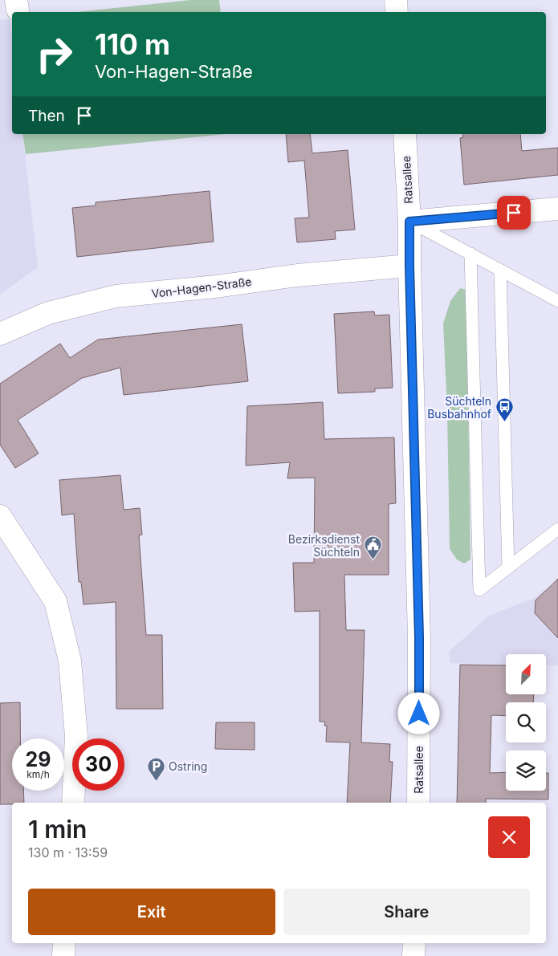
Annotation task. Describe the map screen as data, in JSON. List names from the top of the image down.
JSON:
{
  "streets": {
    "street": ["Ratsallee", "Von-Hagen-Straße"]
  },
  "crossings": [
    ["Ratsallee", "Von-Hagen-Straße"]
  ],
  "places": {
    "bus stop": ["Süchteln Busbahnhof"],
    "public building": ["Bezirksdienst Süchteln"],
    "parking": ["Ostring"]
  },
  "north": "top right",
  "page": {
    "turn": ["110 m", "Von-Hagen-Straße"],
    "then": "Then",
    "speed": "29 km/h",
    "limit": "30",
    "heading": ["1 min", "130 m · 13:59"],
    "buttons": ["Exit", "Share"]
  }
}
